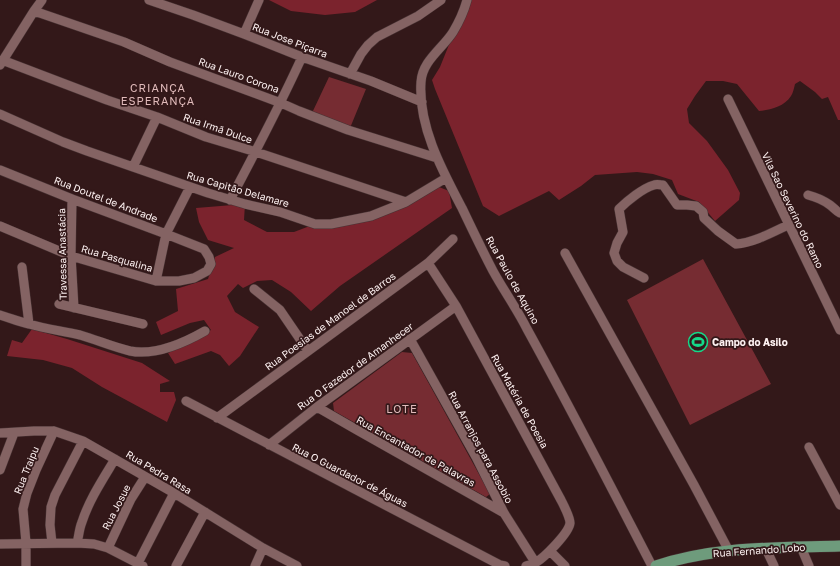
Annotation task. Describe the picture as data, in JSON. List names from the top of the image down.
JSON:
{
  "streets": {
    "main road": ["Rua Fernando Lobo"],
    "street": [
      "Rua Jose Piçarra",
      "Rua Lauro Corona",
      "Rua Irmã Dulce",
      "Rua Capitão Delamare",
      "Rua Doutel de Andrade",
      "Vila Sao Severino do Ramo",
      "Travessa Anastácia",
      "Rua Pasqualina",
      "Rua Paulo de Aquino",
      "Rua Poesias de Manoel de Barros",
      "Rua O Fazedor de Amanhecer",
      "Rua Matéria de Poesia",
      "Rua Arranjos para Assobio",
      "Rua Encantador de Palavras",
      "Rua Traipu",
      "Rua Pedra Rasa",
      "Rua O Guardador de Águas",
      "Rua Josue"
    ]
  },
  "crossings": [
    ["Rua Jose Piçarra", "Rua Paulo de Aquino"],
    ["Rua Lauro Corona", "Rua Paulo de Aquino"],
    ["Rua Irmã Dulce", "Rua Capitão Delamare"],
    ["Rua Capitão Delamare", "Rua Paulo de Aquino"],
    ["Rua Doutel de Andrade", "Travessa Anastácia"],
    ["Rua Doutel de Andrade", "Rua Pasqualina"],
    ["Travessa Anastácia", "Rua Pasqualina"],
    ["Rua Poesias de Manoel de Barros", "Rua Matéria de Poesia"],
    ["Rua Poesias de Manoel de Barros", "Rua O Guardador de Águas"],
    ["Rua O Fazedor de Amanhecer", "Rua Matéria de Poesia"],
    ["Rua O Fazedor de Amanhecer", "Rua Arranjos para Assobio"],
    ["Rua O Fazedor de Amanhecer", "Rua Encantador de Palavras"],
    ["Rua O Fazedor de Amanhecer", "Rua O Guardador de Águas"],
    ["Rua Arranjos para Assobio", "Rua Encantador de Palavras"],
    ["Rua Traipu", "Rua Pedra Rasa"],
    ["Rua Pedra Rasa", "Rua Josue"]
  ],
  "districts": ["CRIANÇA ESPERANÇA", "LOTE"],
  "places": {
    "sports": ["Campo do Asilo"]
  }
}
